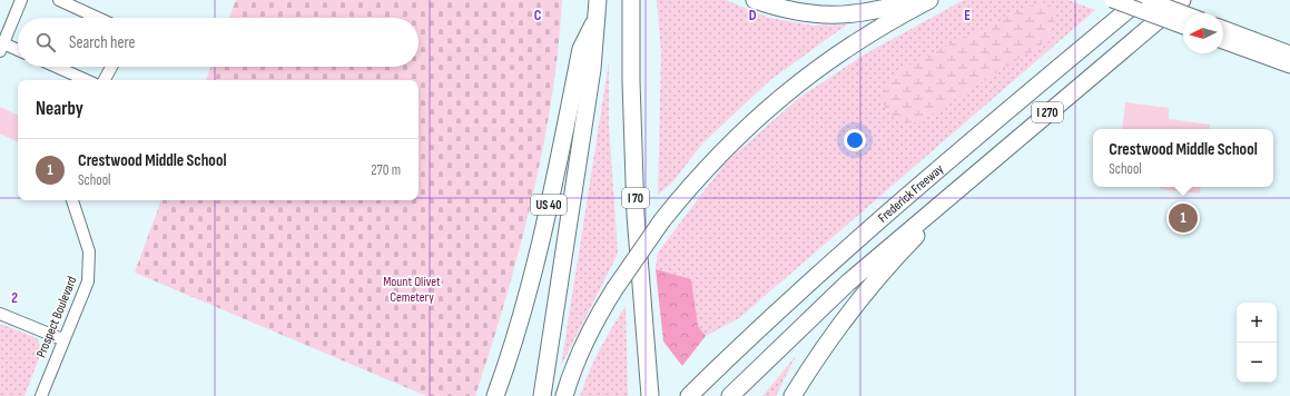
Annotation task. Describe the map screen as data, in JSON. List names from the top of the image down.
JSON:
{
  "streets": {
    "highway": [
      "I 270",
      "Frederick Freeway",
      "I 70",
      "US 40"
    ],
    "street": ["Prospect Boulevard"]
  },
  "crossings": [
    ["I 270", "Frederick Freeway"]
  ],
  "parks": ["Mount Olivet Cemetery"],
  "north": "left",
  "page": {
    "search": "Search here",
    "heading": "Nearby",
    "popup": ["Crestwood Middle School", "School"],
    "list": [
      {
        "mark": "1",
        "name": "Crestwood Middle School",
        "note": "School",
        "value": "270 m"
      }
    ],
    "pins": "1",
    "map_buttons": ["+", "−"]
  },
  "grid": {
    "columns": ["C", "D", "E"],
    "rows": ["2"]
  }
}
